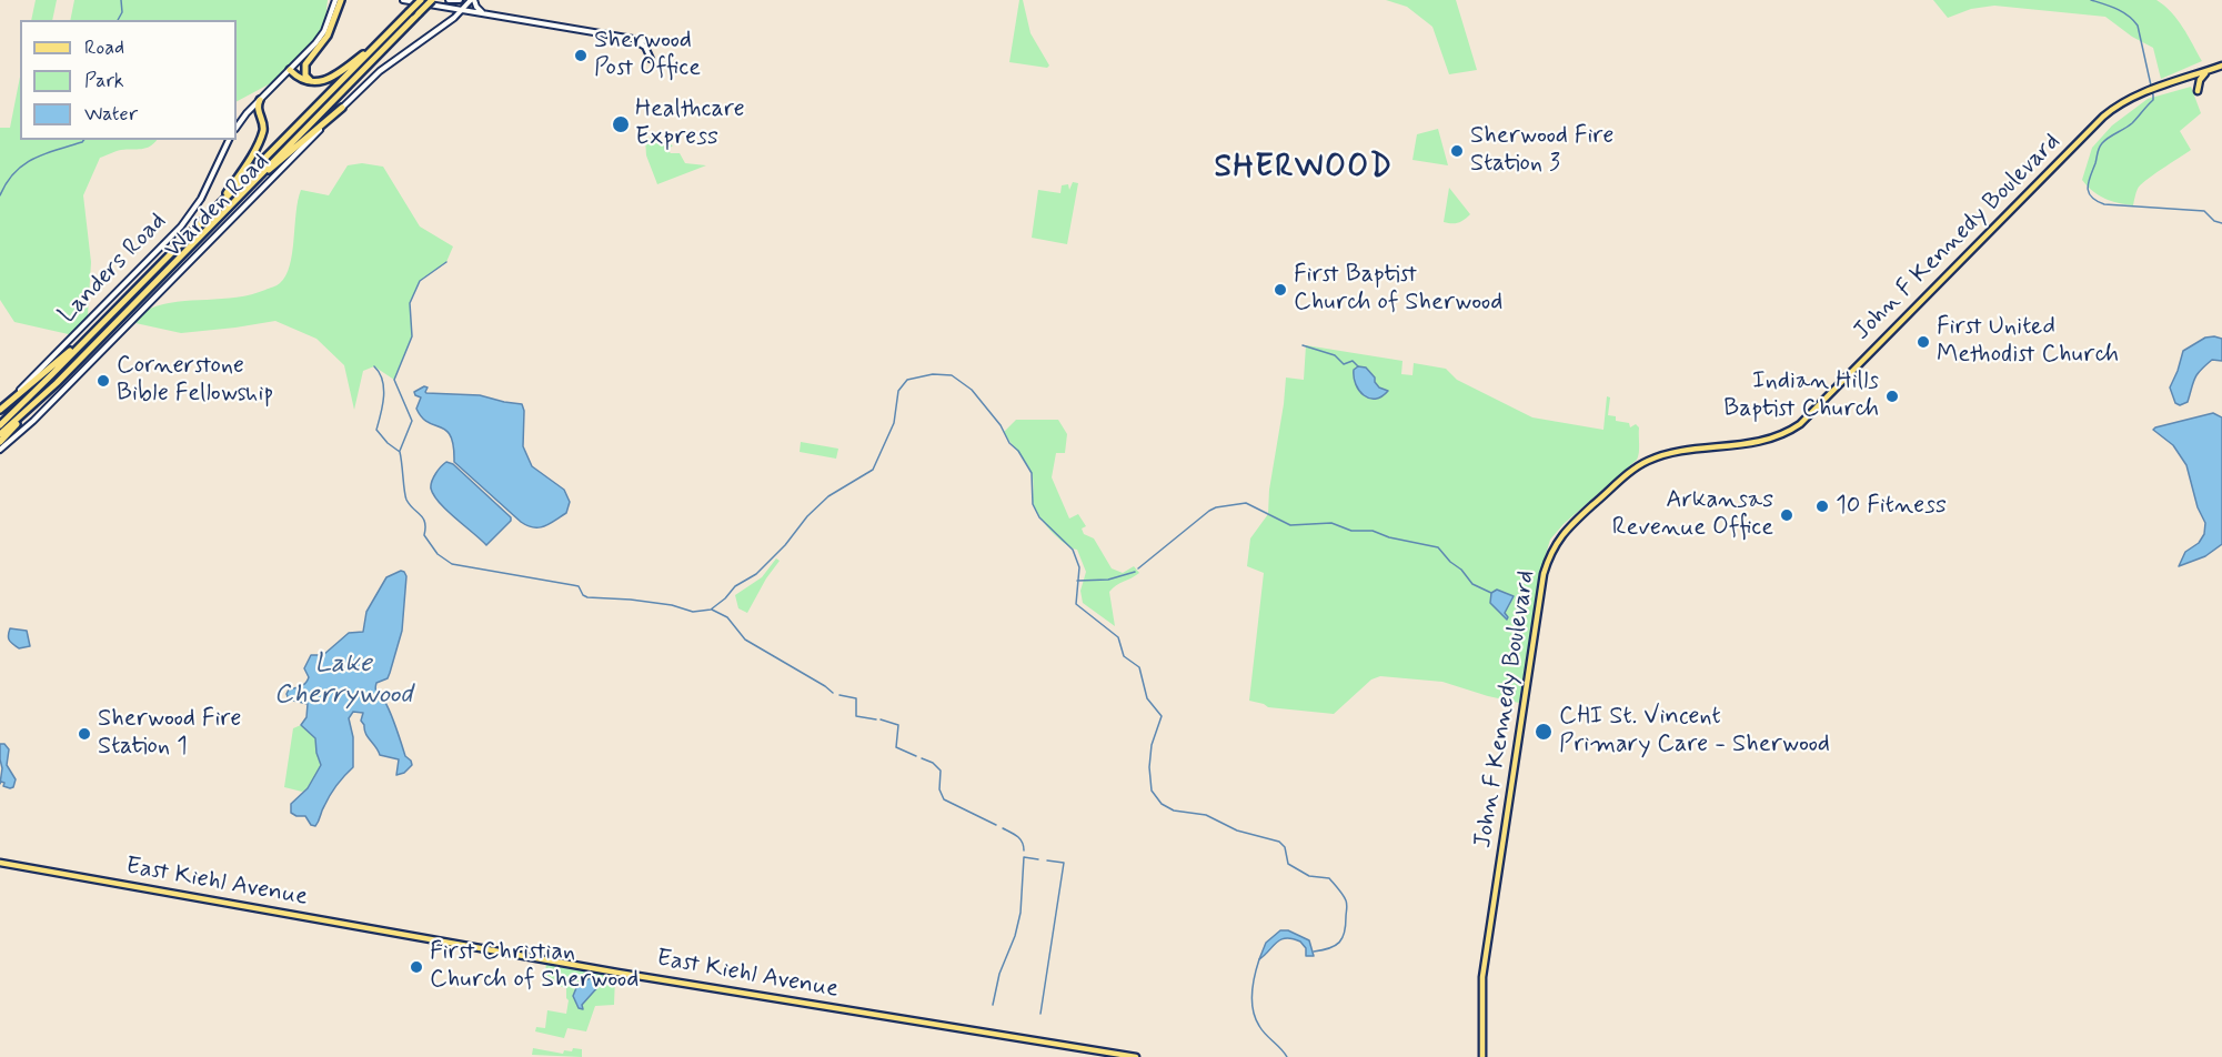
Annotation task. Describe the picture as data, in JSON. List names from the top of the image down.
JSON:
{
  "streets": {
    "main road": [
      "Warden Road",
      "John F Kennedy Boulevard",
      "Landers Road",
      "East Kiehl Avenue"
    ]
  },
  "districts": ["SHERWOOD"],
  "water": ["Lake Cherrywood"],
  "places": [
    "Sherwood Post Office",
    "Healthcare Express",
    "Sherwood Fire Station 3",
    "First Baptist Church of Sherwood",
    "First United Methodist Church",
    "Cornerstone Bible Fellowship",
    "Indian Hills Baptist Church",
    "10 Fitness",
    "Arkansas Revenue Office",
    "CHI St. Vincent Primary Care - Sherwood",
    "Sherwood Fire Station 1",
    "First Christian Church of Sherwood"
  ],
  "legend": ["Road", "Park", "Water"]
}
